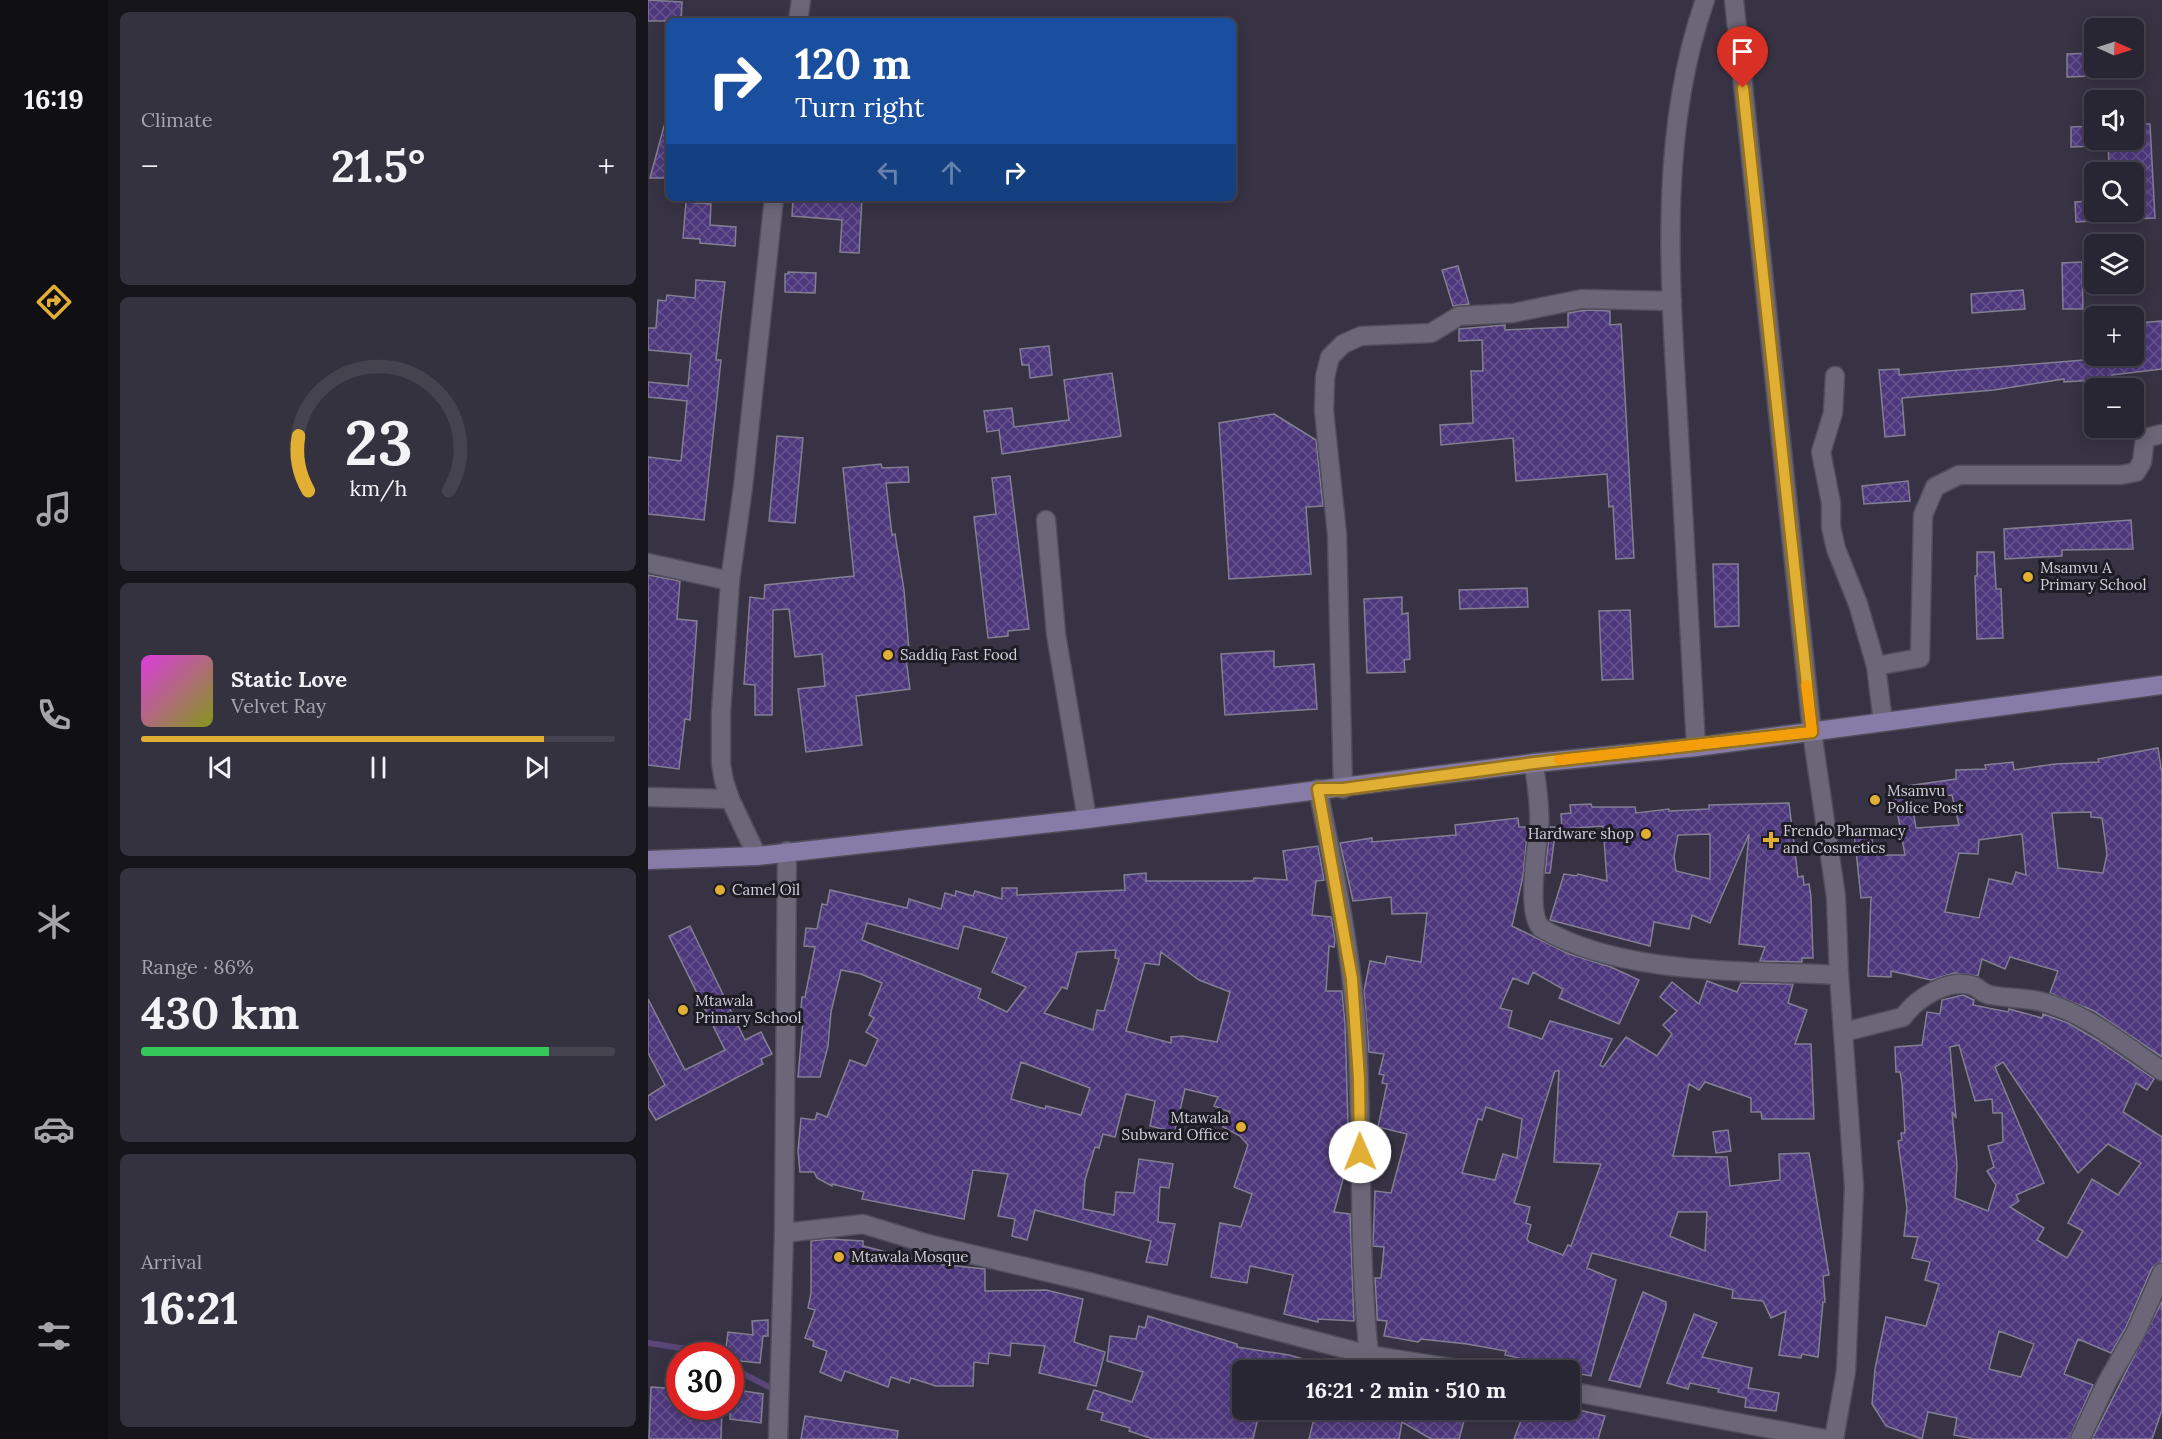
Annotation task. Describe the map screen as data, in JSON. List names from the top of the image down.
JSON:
{
  "places": {
    "other": [
      "Msamvu A Primary School",
      "Saddiq Fast Food",
      "Msamvu Police Post",
      "Hardware shop",
      "Camel Oil",
      "Mtawala Primary School",
      "Mtawala Subward Office",
      "Mtawala Mosque"
    ],
    "health": ["Frendo Pharmacy and Cosmetics"]
  },
  "north": "right",
  "page": {
    "tabs": "16:19",
    "tile": [
      "Climate",
      ["Range · 86%", "430 km"],
      ["Arrival", "16:21"]
    ],
    "map_buttons": ["+", "−"],
    "turn": ["120 m", "Turn right"],
    "heat": ["−", "21.5°", "+"],
    "song": ["Static Love", "Velvet Ray"],
    "limit": "30",
    "trip": "16:21 · 2 min · 510 m",
    "gauge": ["23", "km/h"]
  }
}
